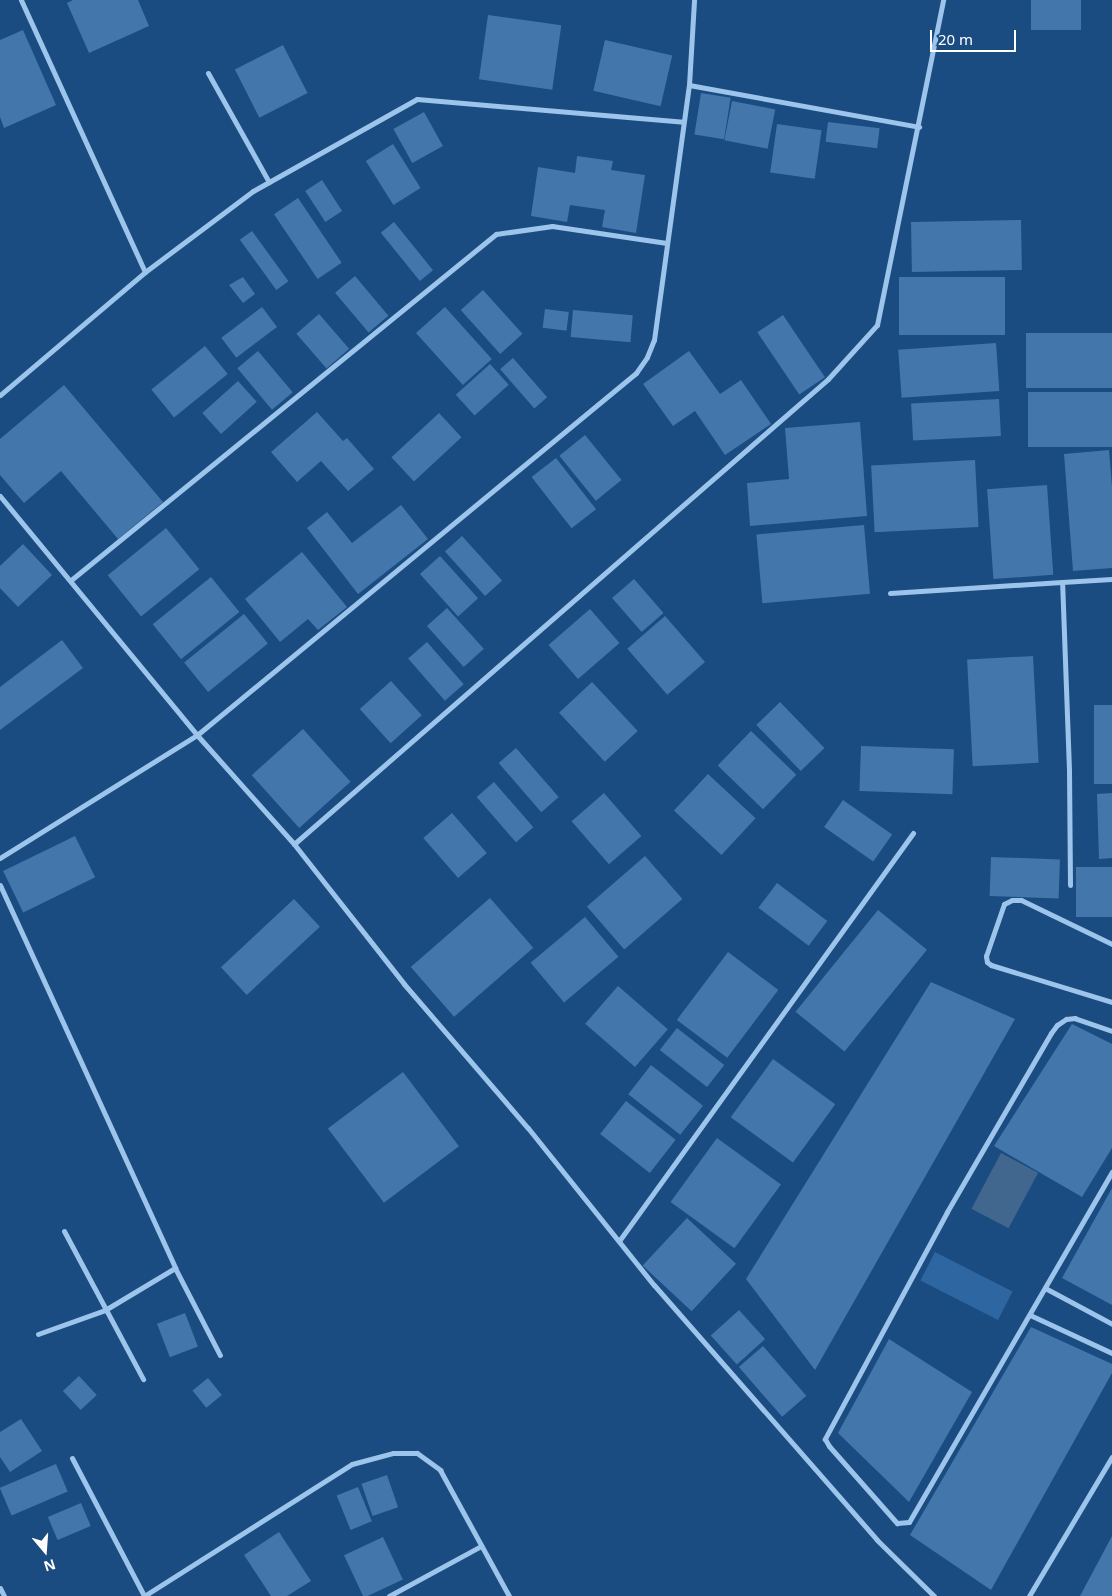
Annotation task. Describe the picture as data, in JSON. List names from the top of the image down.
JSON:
{
  "scale_bar": "20 m",
  "north": "bottom"
}
